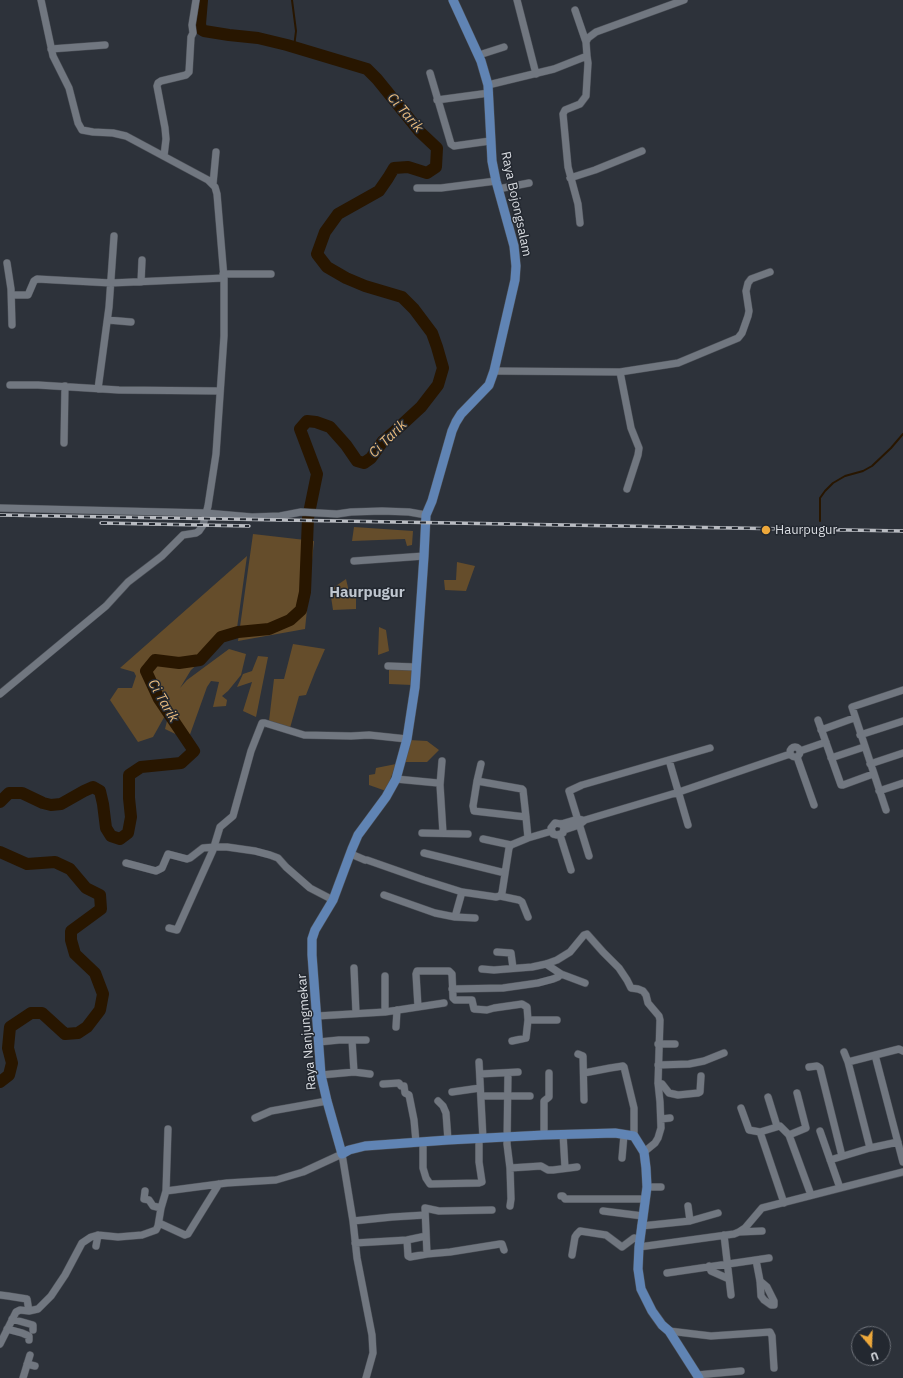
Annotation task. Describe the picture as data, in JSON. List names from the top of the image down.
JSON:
{
  "streets": {
    "main road": ["Raya Bojongsalam", "Raya Nanjungmekar"]
  },
  "crossings": [
    ["Raya Bojongsalam", "Raya Nanjungmekar"]
  ],
  "districts": ["Haurpugur"],
  "water": ["Ci Tarik"],
  "places": ["Haurpugur"],
  "north": "bottom"
}
